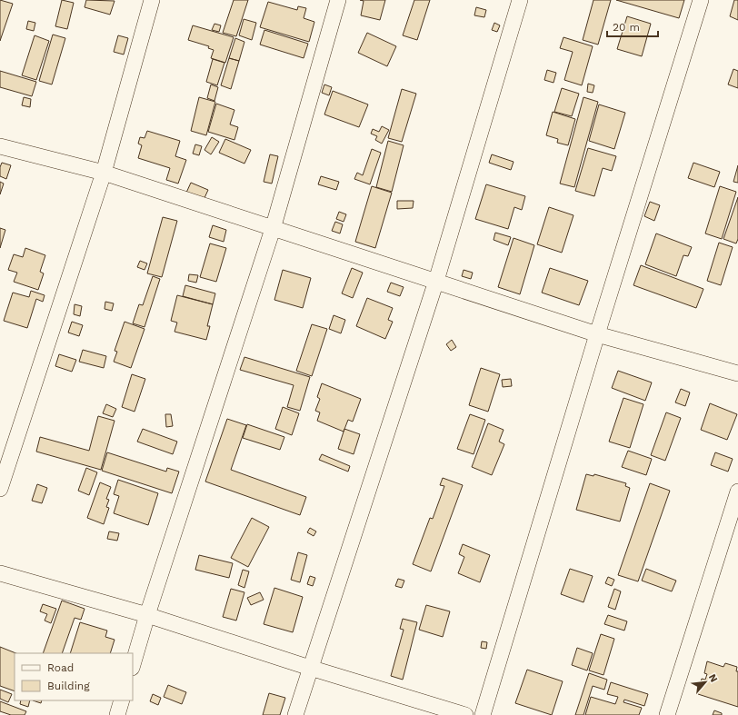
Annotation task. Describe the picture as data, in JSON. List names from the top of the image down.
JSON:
{
  "legend": ["Road", "Building"],
  "scale_bar": "20 m",
  "north": "top right"
}
